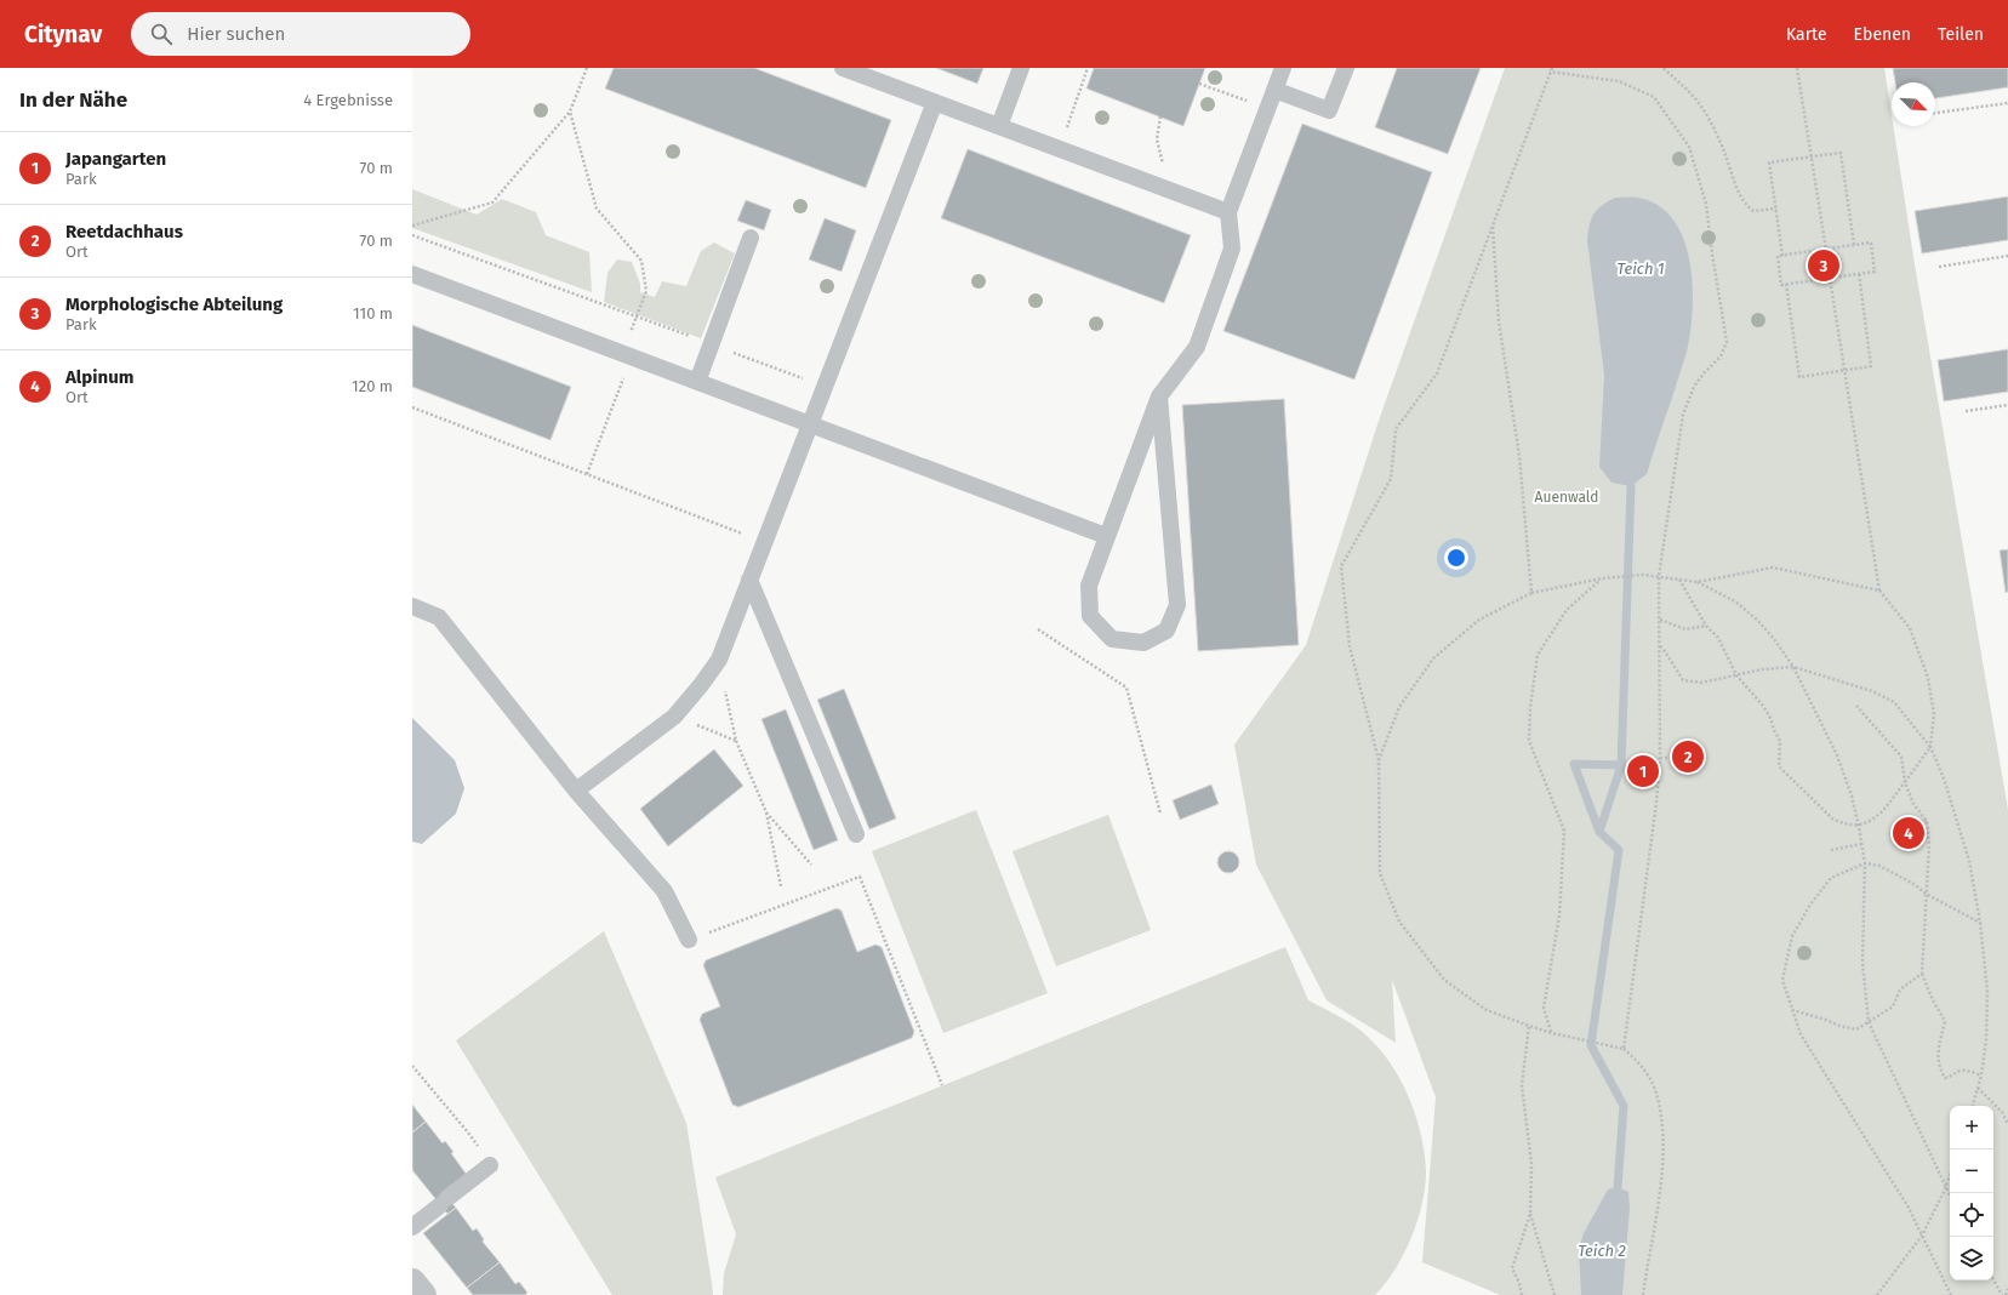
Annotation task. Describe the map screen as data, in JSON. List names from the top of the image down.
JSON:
{
  "water": ["Teich 1", "Teich 2"],
  "parks": ["Auenwald"],
  "north": "bottom right",
  "page": {
    "header": "Citynav",
    "search": "Hier suchen",
    "nav": ["Karte", "Ebenen", "Teilen"],
    "heading": ["In der Nähe", "4 Ergebnisse"],
    "list": [
      {
        "mark": "1",
        "name": "Japangarten",
        "note": "Park",
        "value": "70 m"
      },
      {
        "mark": "2",
        "name": "Reetdachhaus",
        "note": "Ort",
        "value": "70 m"
      },
      {
        "mark": "3",
        "name": "Morphologische Abteilung",
        "note": "Park",
        "value": "110 m"
      },
      {
        "mark": "4",
        "name": "Alpinum",
        "note": "Ort",
        "value": "120 m"
      }
    ],
    "pins": [
      "3",
      "2",
      "1",
      "4"
    ],
    "map_buttons": ["+", "−"]
  }
}
